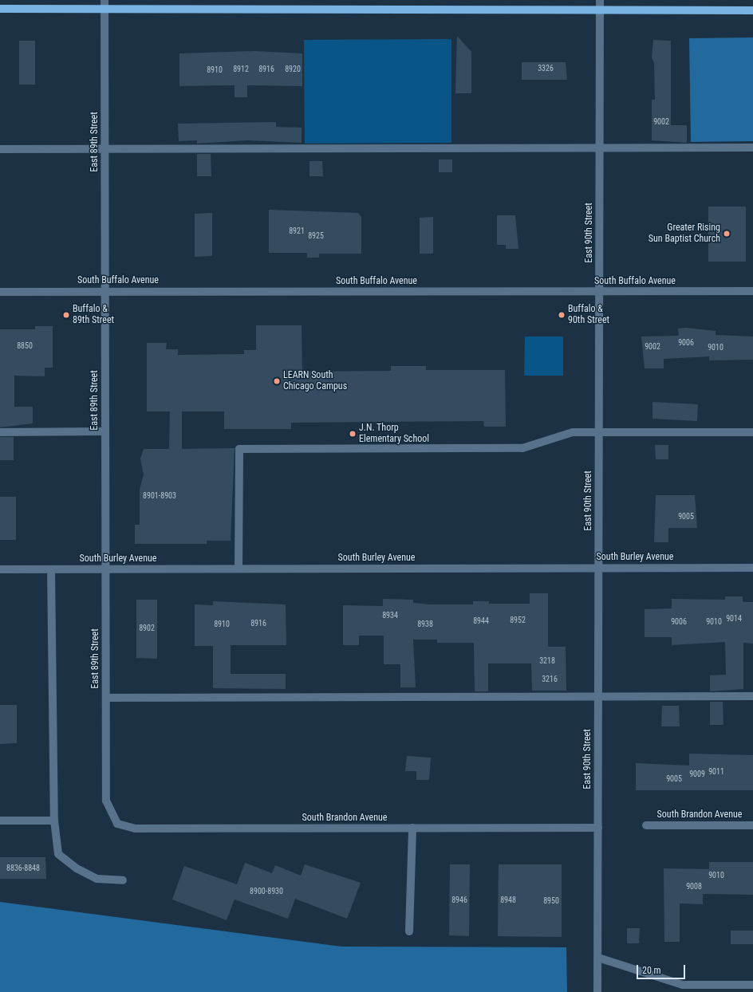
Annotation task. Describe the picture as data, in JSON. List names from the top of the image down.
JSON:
{
  "streets": {
    "street": [
      "East 89th Street",
      "East 90th Street",
      "South Buffalo Avenue",
      "South Burley Avenue",
      "South Brandon Avenue"
    ]
  },
  "crossings": [
    ["East 89th Street", "South Buffalo Avenue"],
    ["East 89th Street", "South Burley Avenue"],
    ["East 89th Street", "South Brandon Avenue"],
    ["East 90th Street", "South Buffalo Avenue"],
    ["East 90th Street", "South Burley Avenue"],
    ["East 90th Street", "South Brandon Avenue"]
  ],
  "places": [
    "Greater Rising Sun Baptist Church",
    "Buffalo & 89th Street",
    "Buffalo & 90th Street",
    "LEARN South Chicago Campus",
    "J.N. Thorp Elementary School"
  ],
  "house_numbers": [
    "3326",
    "8912",
    "8916",
    "8920",
    "8910",
    "9002",
    "8921",
    "8925",
    "9006",
    "8850",
    "9002",
    "9010",
    "8901-8903",
    "9005",
    "8934",
    "9014",
    "8952",
    "8944",
    "9006",
    "9010",
    "8916",
    "8910",
    "8938",
    "8902",
    "3218",
    "3216",
    "9011",
    "9009",
    "9005",
    "8836-8848",
    "9010",
    "9008",
    "8900-8930",
    "8946",
    "8948",
    "8950"
  ],
  "scale_bar": "20 m"
}
